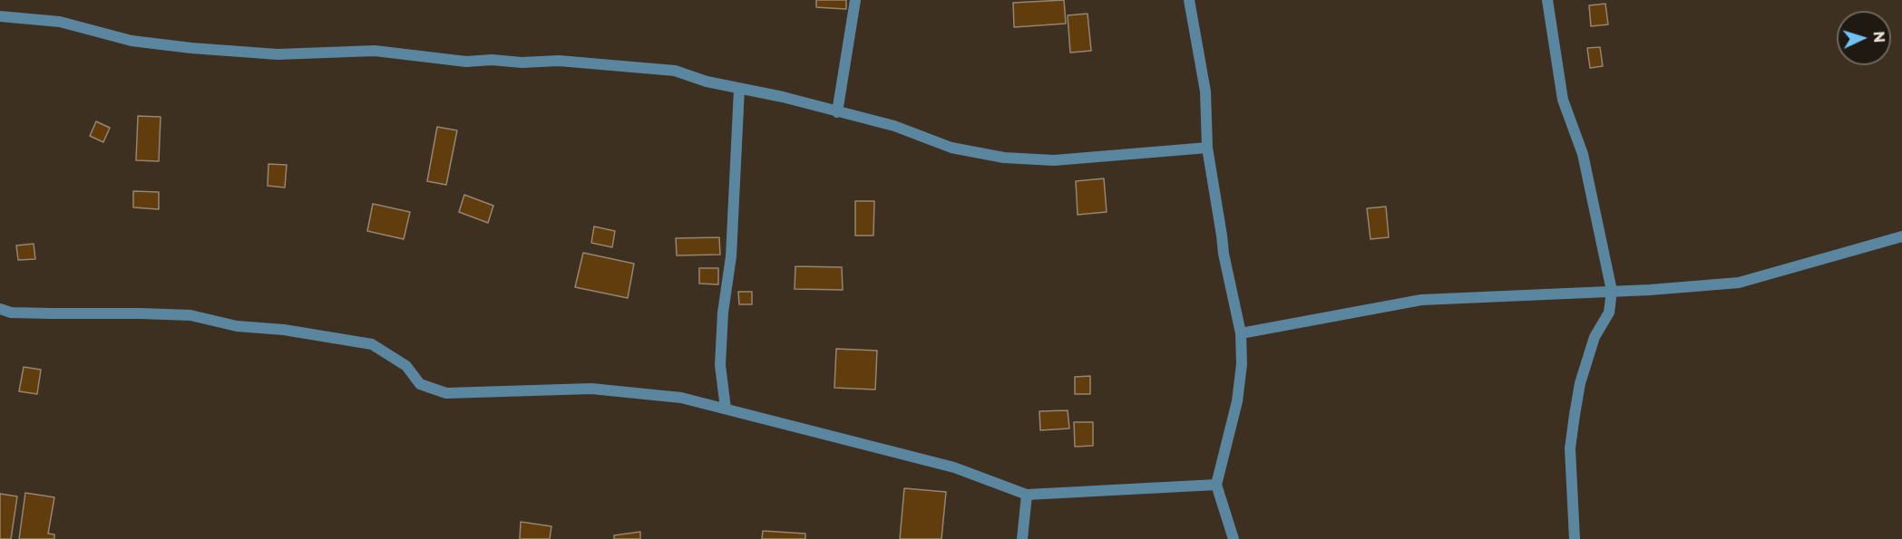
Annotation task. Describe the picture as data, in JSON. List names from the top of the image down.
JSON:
{
  "north": "right"
}
